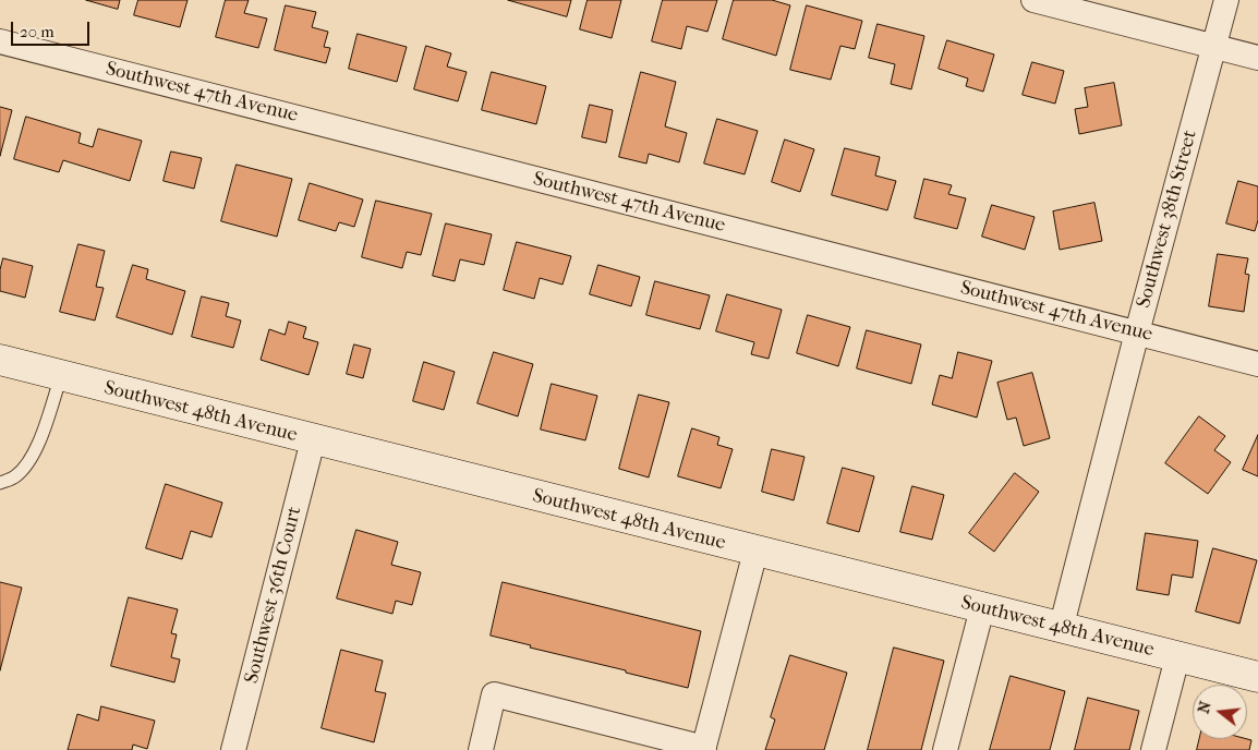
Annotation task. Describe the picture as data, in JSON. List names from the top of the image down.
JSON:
{
  "streets": {
    "street": [
      "Southwest 47th Avenue",
      "Southwest 38th Street",
      "Southwest 48th Avenue",
      "Southwest 36th Court"
    ]
  },
  "crossings": [
    ["Southwest 47th Avenue", "Southwest 38th Street"],
    ["Southwest 38th Street", "Southwest 48th Avenue"],
    ["Southwest 48th Avenue", "Southwest 36th Court"]
  ],
  "scale_bar": "20 m",
  "north": "left"
}
